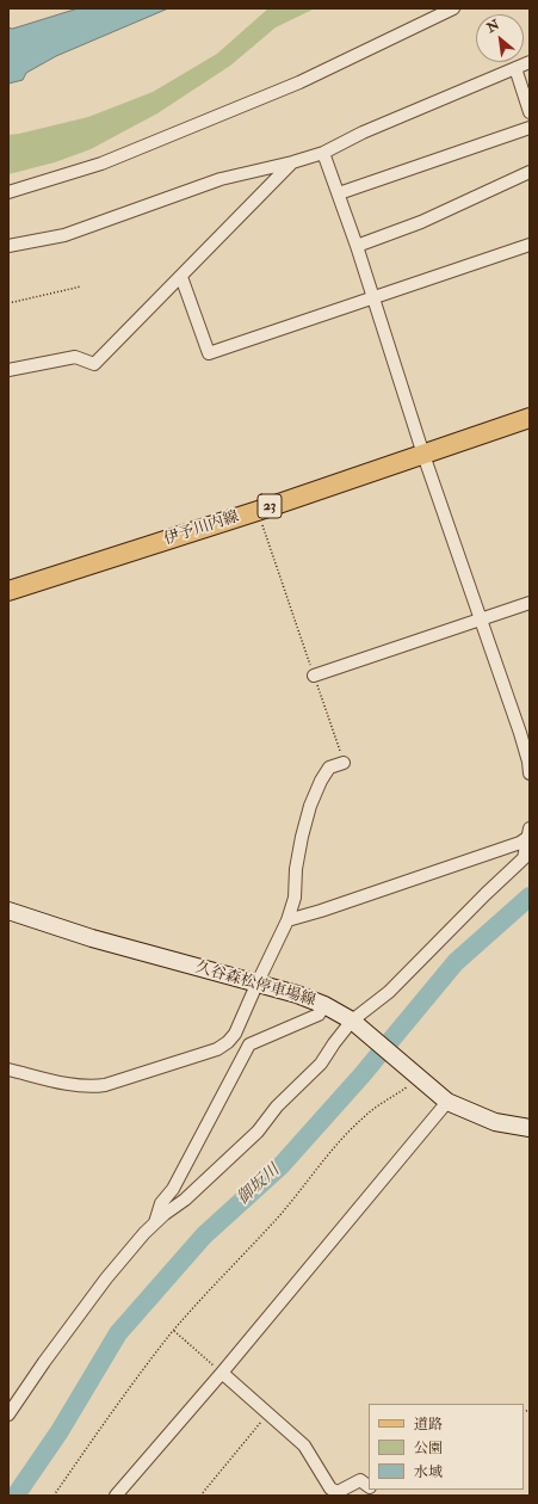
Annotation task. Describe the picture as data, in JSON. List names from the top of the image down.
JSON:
{
  "streets": {
    "main road": ["23", "伊予川内線", "久谷森松停車場線"]
  },
  "water": ["御坂川"],
  "legend": ["道路", "公園", "水域"],
  "north": "top left"
}
